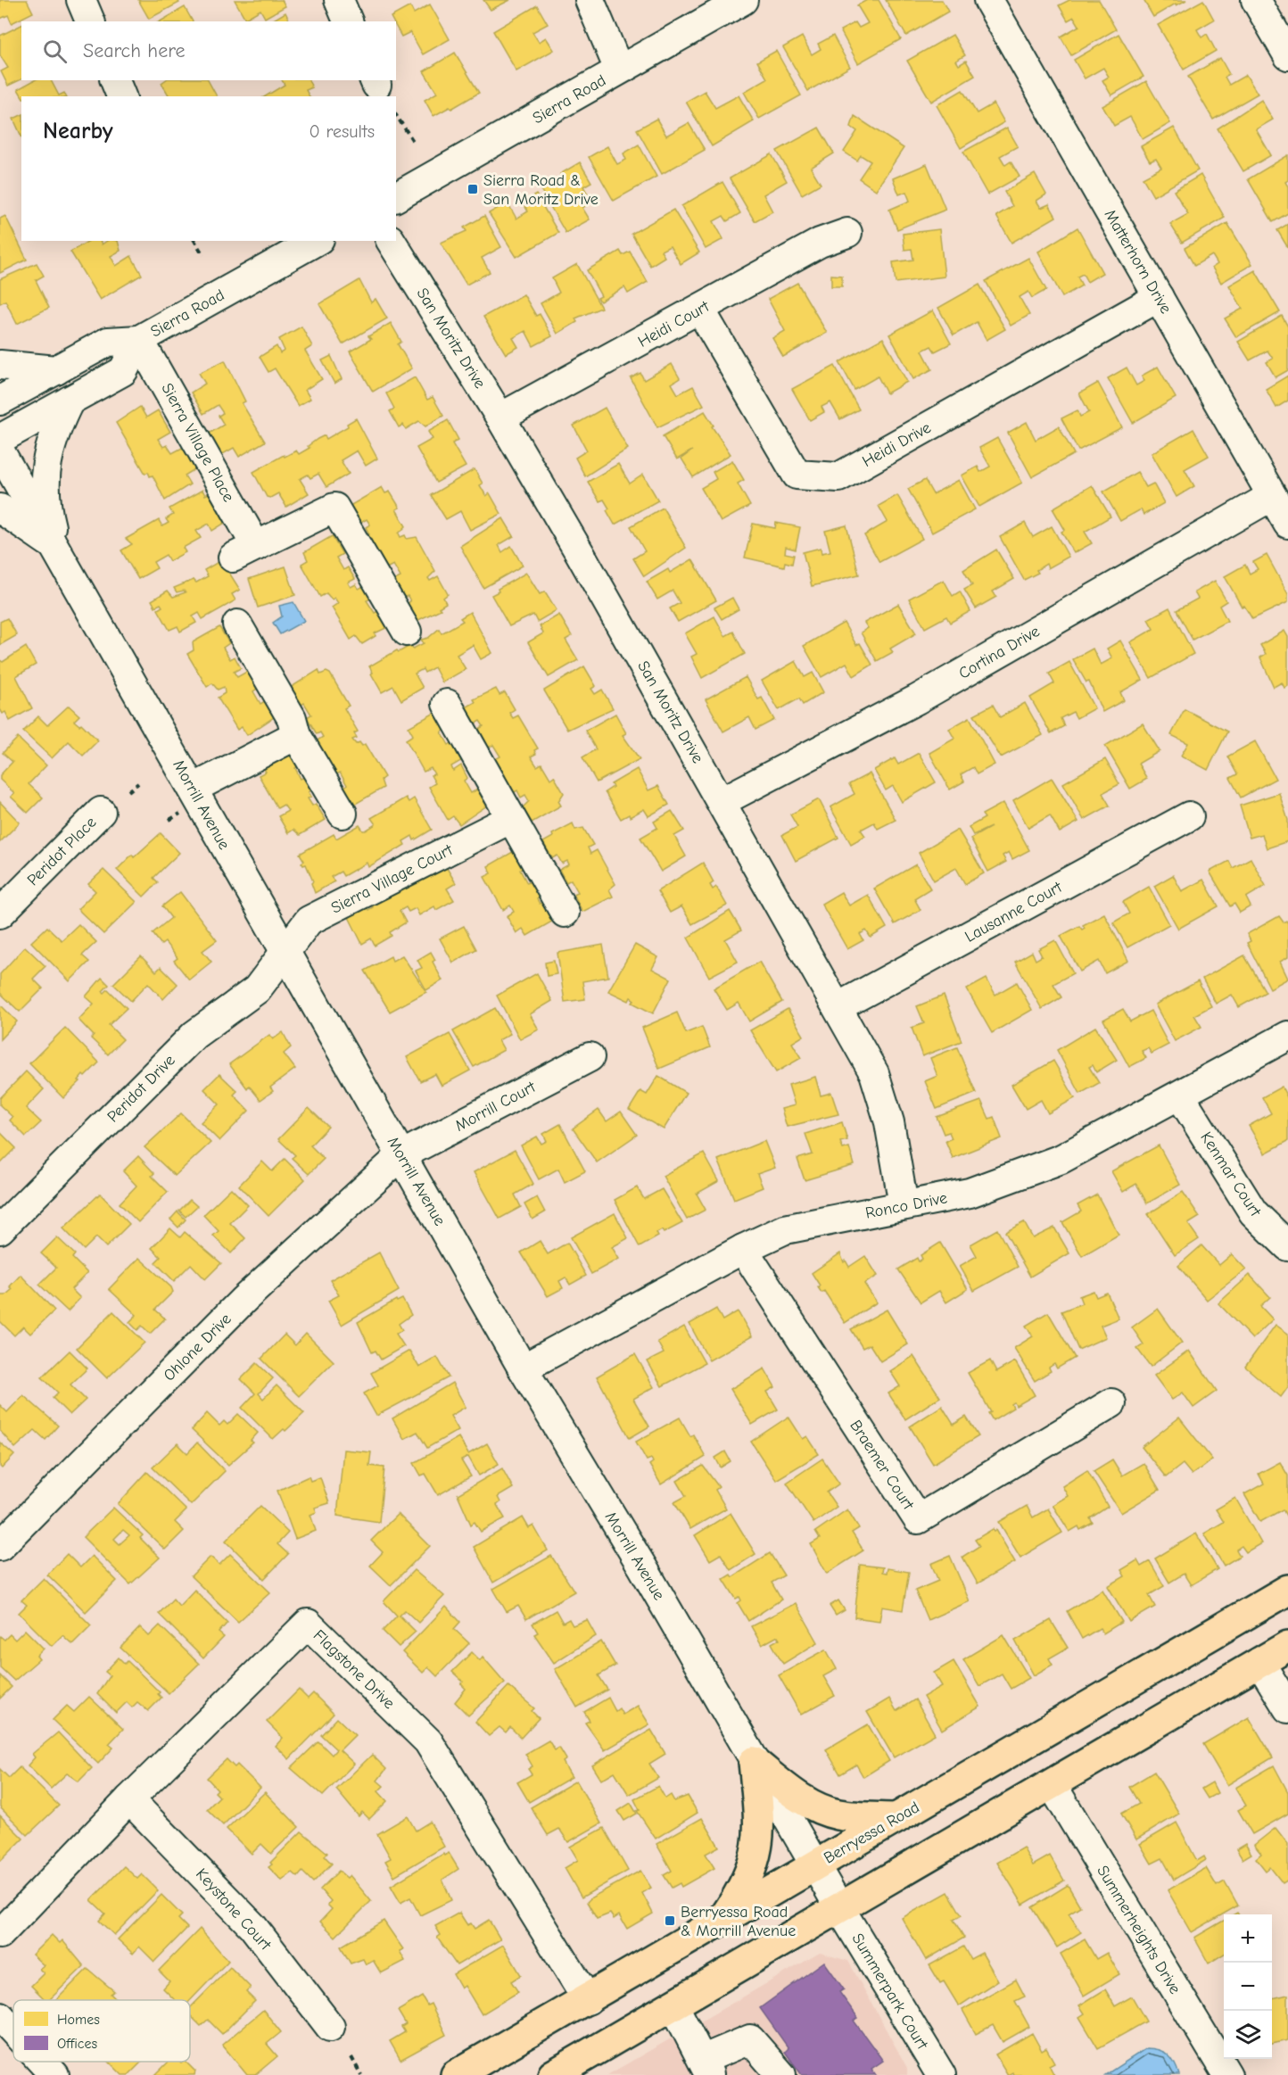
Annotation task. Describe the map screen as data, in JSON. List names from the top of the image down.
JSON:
{
  "streets": {
    "main road": ["Berryessa Road"],
    "street": [
      "Sierra Road",
      "Matterhorn Drive",
      "Heidi Court",
      "San Moritz Drive",
      "Sierra Village Place",
      "Heidi Drive",
      "Cortina Drive",
      "Morrill Avenue",
      "Peridot Place",
      "Sierra Village Court",
      "Lausanne Court",
      "Peridot Drive",
      "Morrill Court",
      "Kenmar Court",
      "Ronco Drive",
      "Ohlone Drive",
      "Braemer Court",
      "Flagstone Drive",
      "Keystone Court",
      "Summerheights Drive",
      "Summerpark Court"
    ]
  },
  "crossings": [
    ["Sierra Road", "Sierra Village Place"],
    ["Matterhorn Drive", "Heidi Drive"],
    ["Matterhorn Drive", "Cortina Drive"],
    ["Heidi Court", "San Moritz Drive"],
    ["Heidi Court", "Heidi Drive"],
    ["San Moritz Drive", "Cortina Drive"],
    ["San Moritz Drive", "Lausanne Court"],
    ["San Moritz Drive", "Ronco Drive"],
    ["Morrill Avenue", "Sierra Village Court"],
    ["Morrill Avenue", "Peridot Drive"],
    ["Morrill Avenue", "Morrill Court"],
    ["Morrill Avenue", "Ronco Drive"],
    ["Morrill Avenue", "Ohlone Drive"],
    ["Morrill Avenue", "Berryessa Road"],
    ["Morrill Avenue", "Summerpark Court"],
    ["Sierra Village Court", "Peridot Drive"],
    ["Morrill Court", "Ohlone Drive"],
    ["Kenmar Court", "Ronco Drive"],
    ["Ronco Drive", "Braemer Court"],
    ["Flagstone Drive", "Berryessa Road"],
    ["Flagstone Drive", "Keystone Court"]
  ],
  "places": {
    "transit": ["Sierra Road & San Moritz Drive", "Berryessa Road & Morrill Avenue"]
  },
  "legend": ["Homes", "Offices"],
  "page": {
    "search": "Search here",
    "heading": ["Nearby", "0 results"],
    "map_buttons": ["+", "−"]
  }
}
